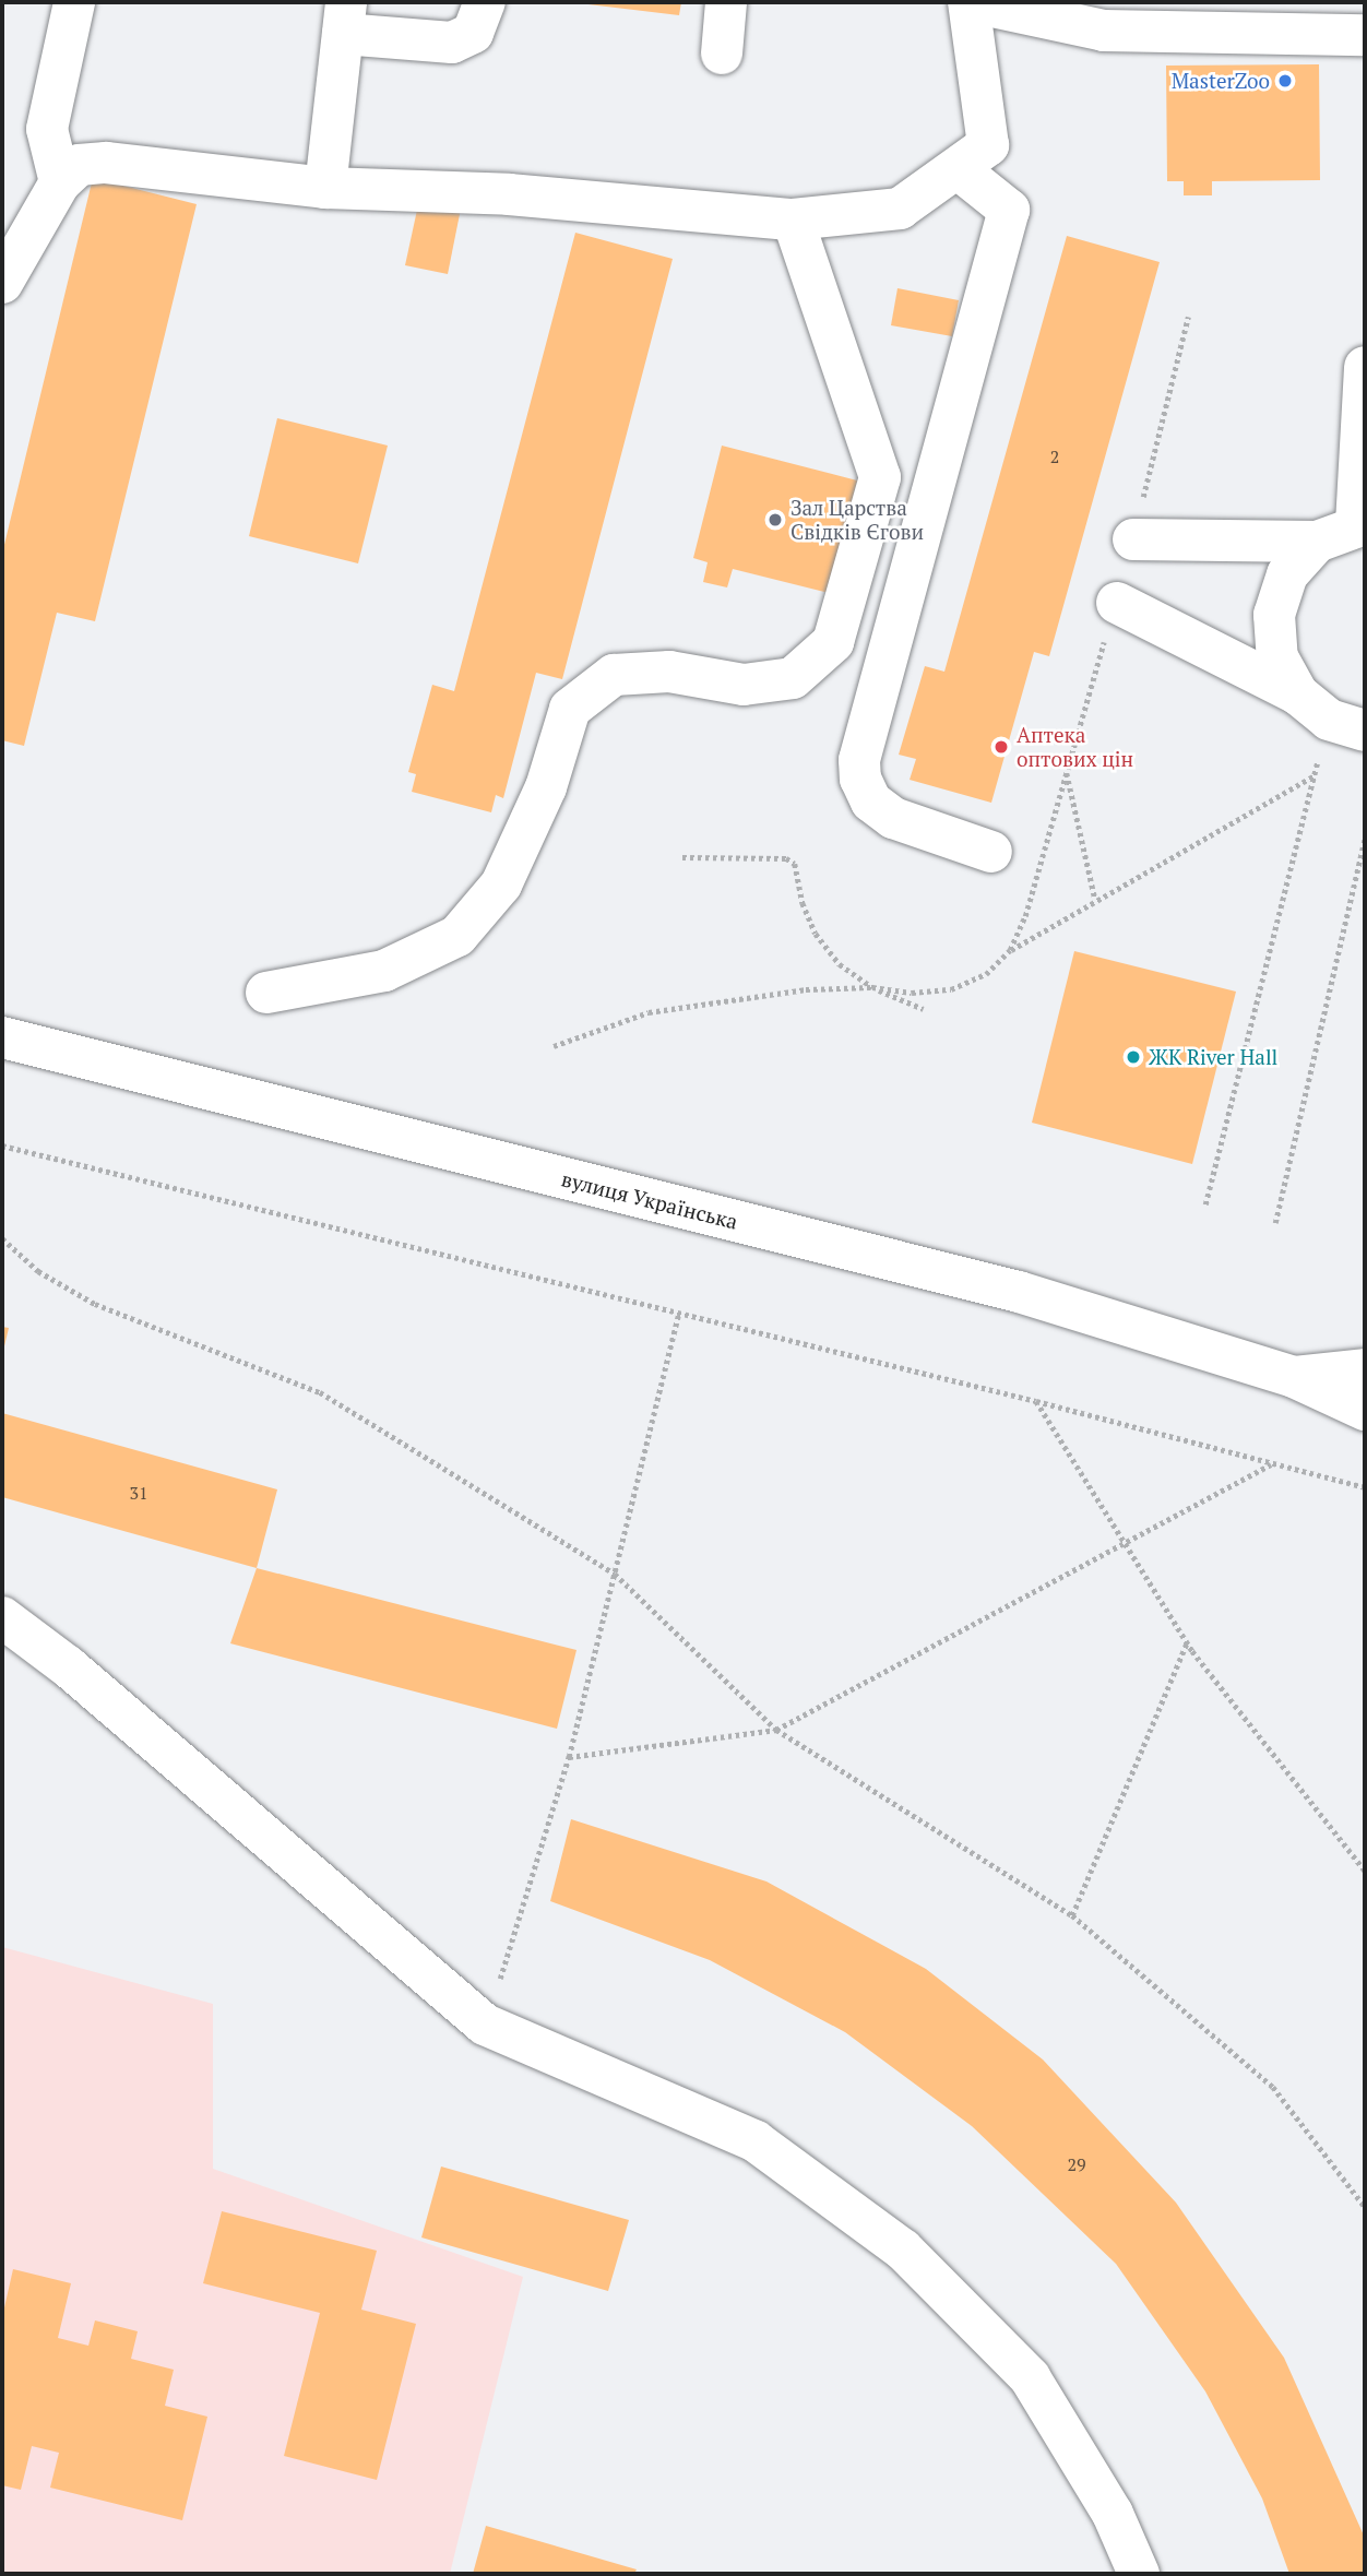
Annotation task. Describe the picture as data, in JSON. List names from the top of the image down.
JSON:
{
  "streets": {
    "main road": ["вулиця Українська"]
  },
  "places": [
    "MasterZoo",
    "Зал Царства Свідків Єгови",
    "Аптека оптових цін",
    "ЖК River Hall"
  ],
  "house_numbers": ["2", "31", "29"]
}
